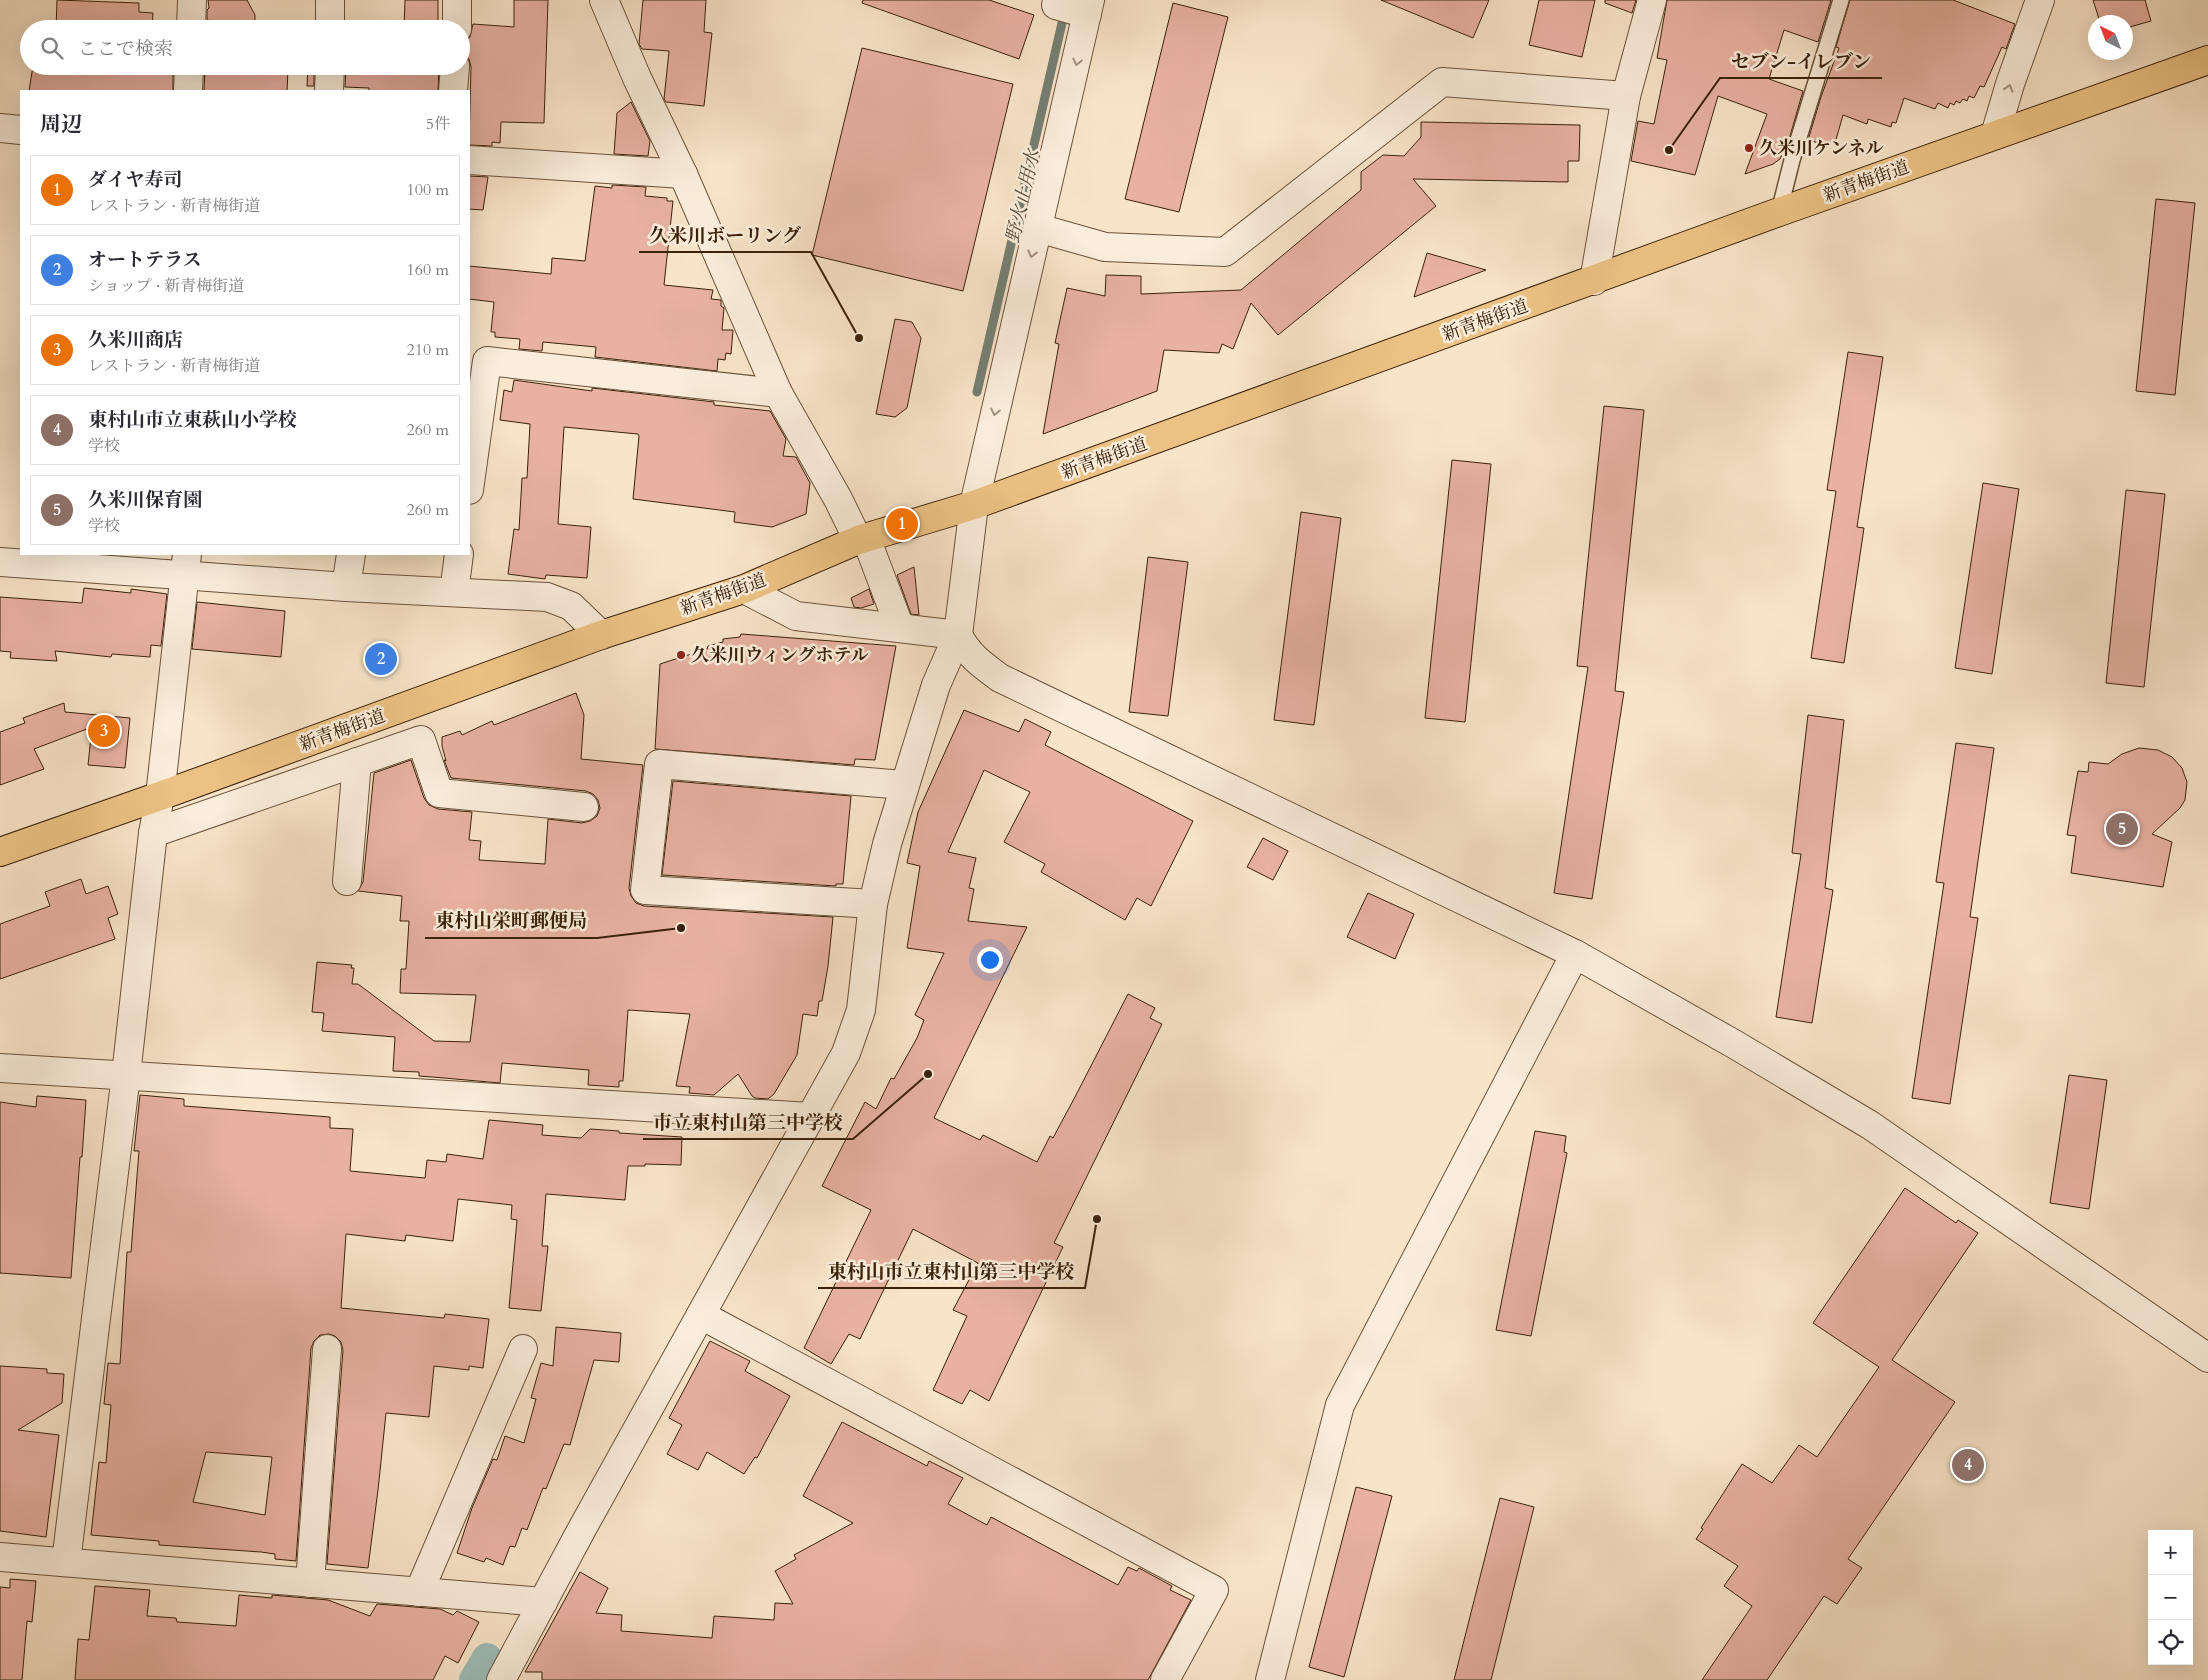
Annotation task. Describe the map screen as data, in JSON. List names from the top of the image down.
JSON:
{
  "streets": {
    "main road": ["新青梅街道"]
  },
  "water": ["野火止用水"],
  "places": [
    "久米川ケンネル",
    "セブン-イレブン",
    "久米川ボーリング",
    "久米川ウィングホテル",
    "東村山栄町郵便局",
    "市立東村山第三中学校",
    "東村山市立東村山第三中学校"
  ],
  "north": "top left",
  "page": {
    "search": "ここで検索",
    "heading": ["周辺", "5件"],
    "list": [
      {
        "mark": "1",
        "name": "ダイヤ寿司",
        "note": "レストラン · 新青梅街道",
        "value": "100 m"
      },
      {
        "mark": "2",
        "name": "オートテラス",
        "note": "ショップ · 新青梅街道",
        "value": "160 m"
      },
      {
        "mark": "3",
        "name": "久米川商店",
        "note": "レストラン · 新青梅街道",
        "value": "210 m"
      },
      {
        "mark": "4",
        "name": "東村山市立東萩山小学校",
        "note": "学校",
        "value": "260 m"
      },
      {
        "mark": "5",
        "name": "久米川保育園",
        "note": "学校",
        "value": "260 m"
      }
    ],
    "pins": [
      "1",
      "2",
      "3",
      "5",
      "4"
    ],
    "map_buttons": ["+", "−"]
  }
}
